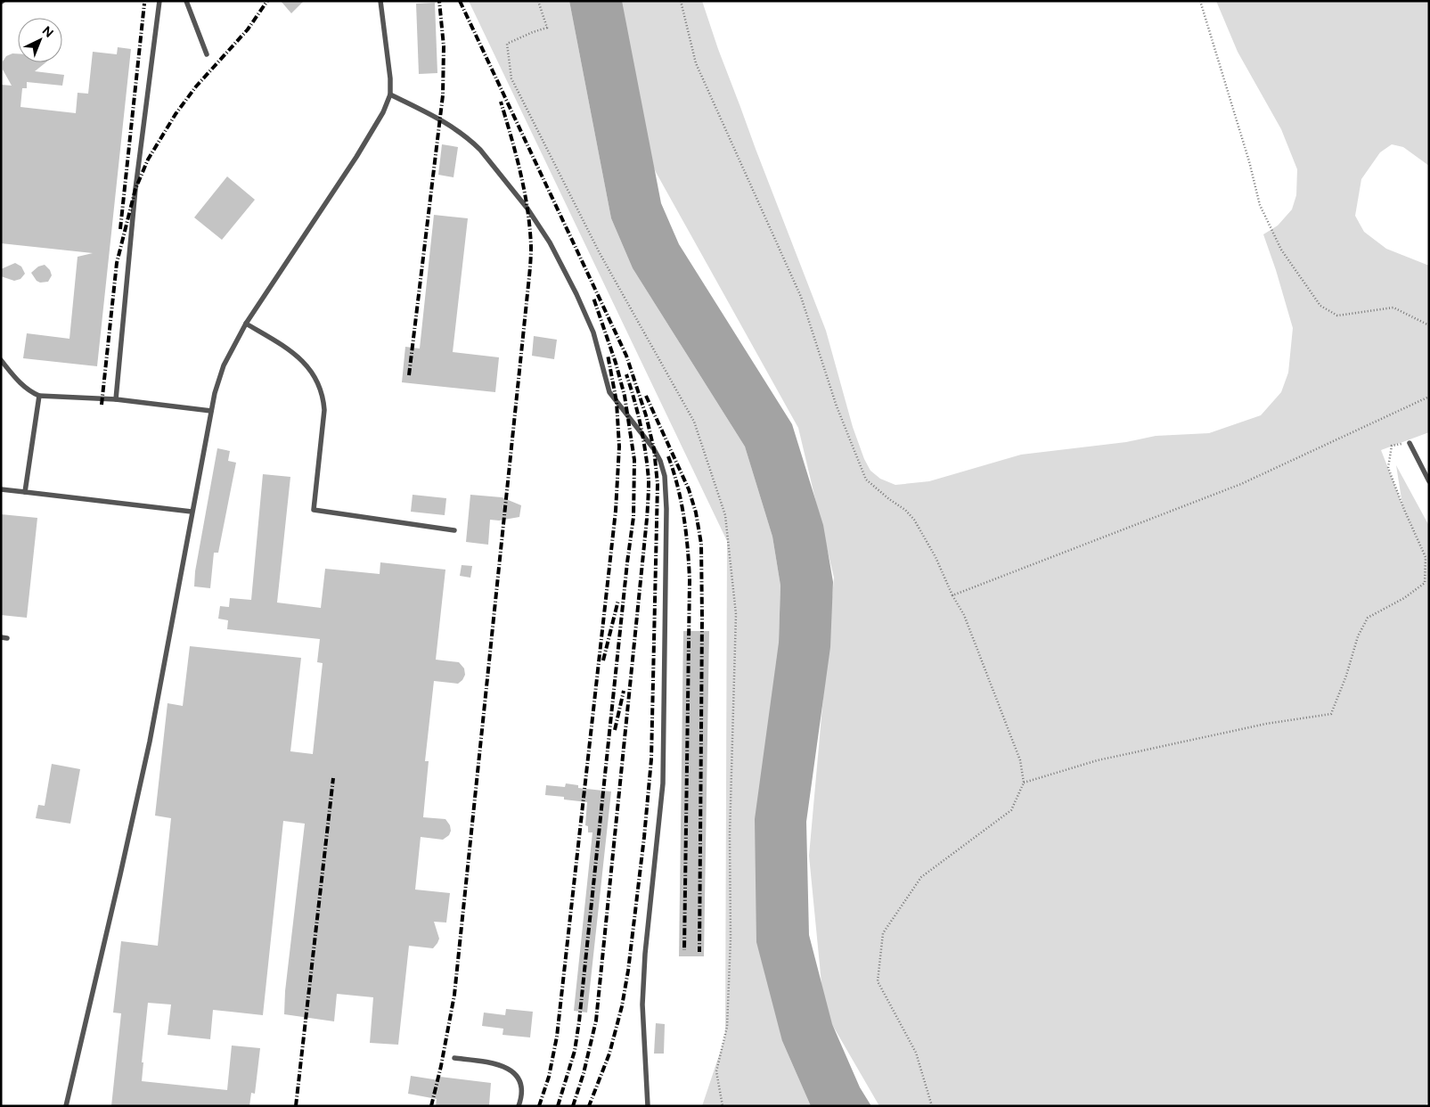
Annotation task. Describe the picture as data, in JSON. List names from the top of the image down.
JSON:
{
  "north": "top right"
}
